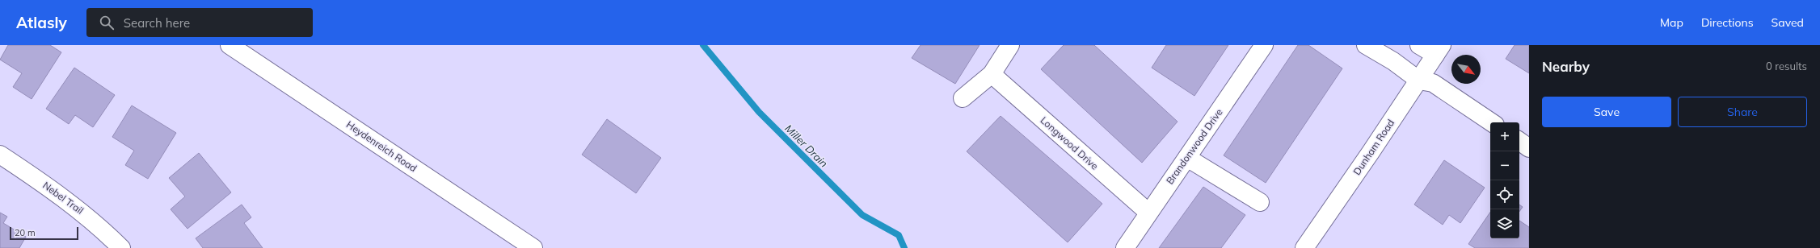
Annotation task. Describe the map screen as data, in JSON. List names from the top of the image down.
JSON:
{
  "streets": {
    "street": [
      "Longwood Drive",
      "Heydenreich Road",
      "Brandonwood Drive",
      "Dunham Road",
      "Nebel Trail"
    ]
  },
  "crossings": [
    ["Longwood Drive", "Brandonwood Drive"]
  ],
  "water": ["Miller Drain"],
  "scale_bar": "20 m",
  "north": "bottom right",
  "page": {
    "header": "Atlasly",
    "search": "Search here",
    "nav": ["Map", "Directions", "Saved"],
    "heading": ["Nearby", "0 results"],
    "buttons": ["Save", "Share"],
    "map_buttons": ["+", "−"],
    "scale": "20 m"
  }
}
